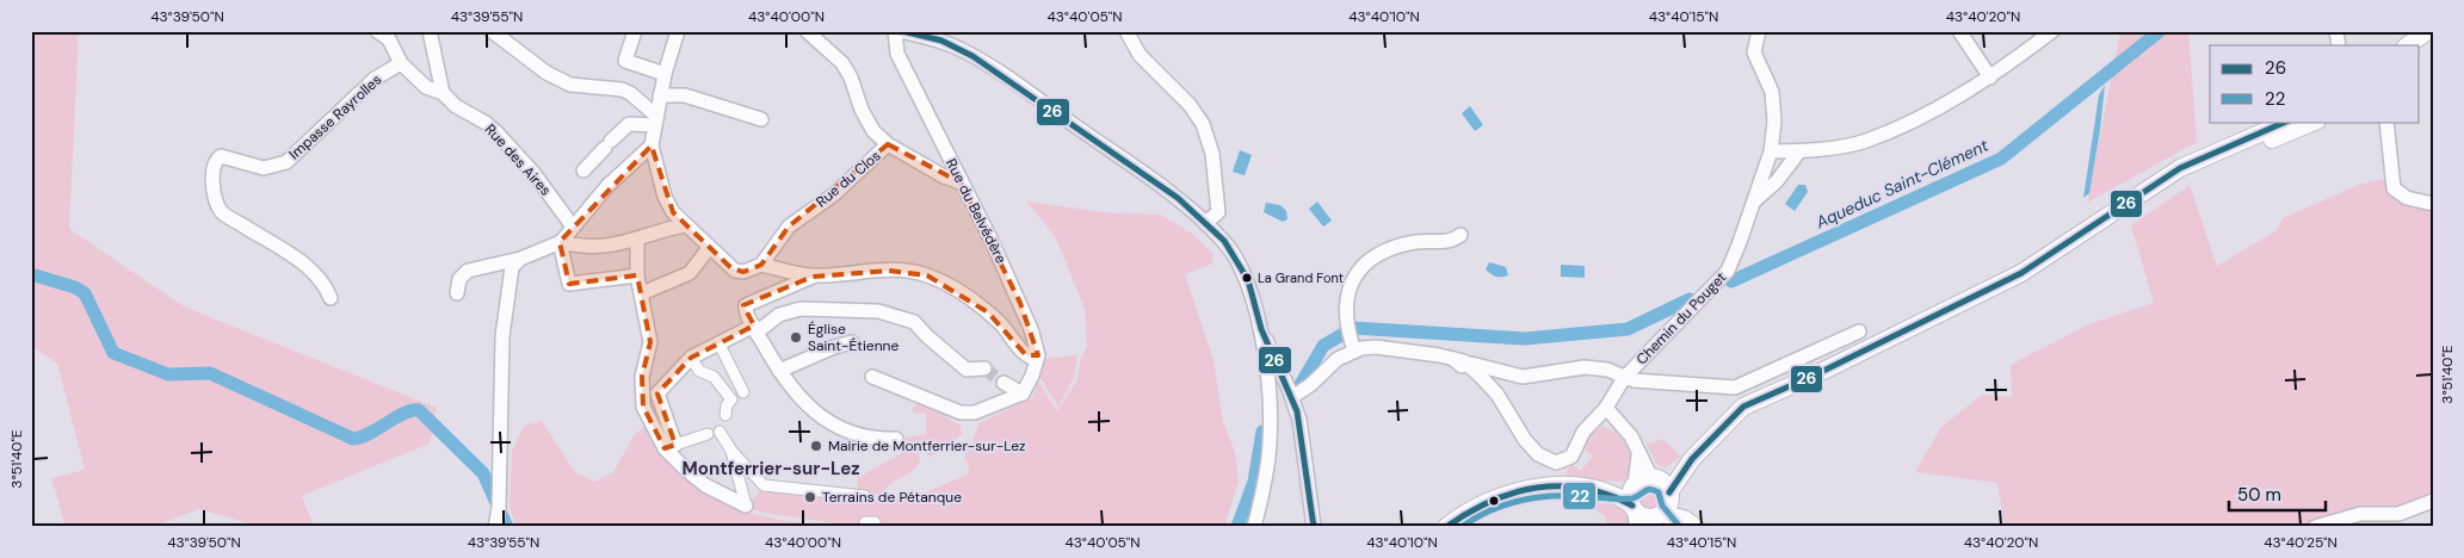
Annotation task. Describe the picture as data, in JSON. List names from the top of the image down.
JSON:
{
  "streets": {
    "street": [
      "Impasse Rayrolles",
      "Rue des Aires",
      "Rue du Clos",
      "Rue du Belvédère",
      "Chemin du Pouget"
    ]
  },
  "crossings": [
    ["Impasse Rayrolles", "Rue des Aires"]
  ],
  "districts": ["Montferrier-sur-Lez"],
  "water": ["Aqueduc Saint-Clément"],
  "places": [
    "La Grand Font",
    "Église Saint-Étienne",
    "Mairie de Montferrier-sur-Lez",
    "Terrains de Pétanque"
  ],
  "lines": ["transit line 26", "transit line 22"],
  "legend": ["26", "22"],
  "scale_bar": "50 m",
  "coordinates": [
    "43°39'50\"N",
    "43°39'55\"N",
    "43°40'00\"N",
    "43°40'05\"N",
    "43°40'10\"N",
    "43°40'15\"N",
    "43°40'20\"N",
    "3°51'40\"E",
    "43°40'25\"N"
  ]
}
